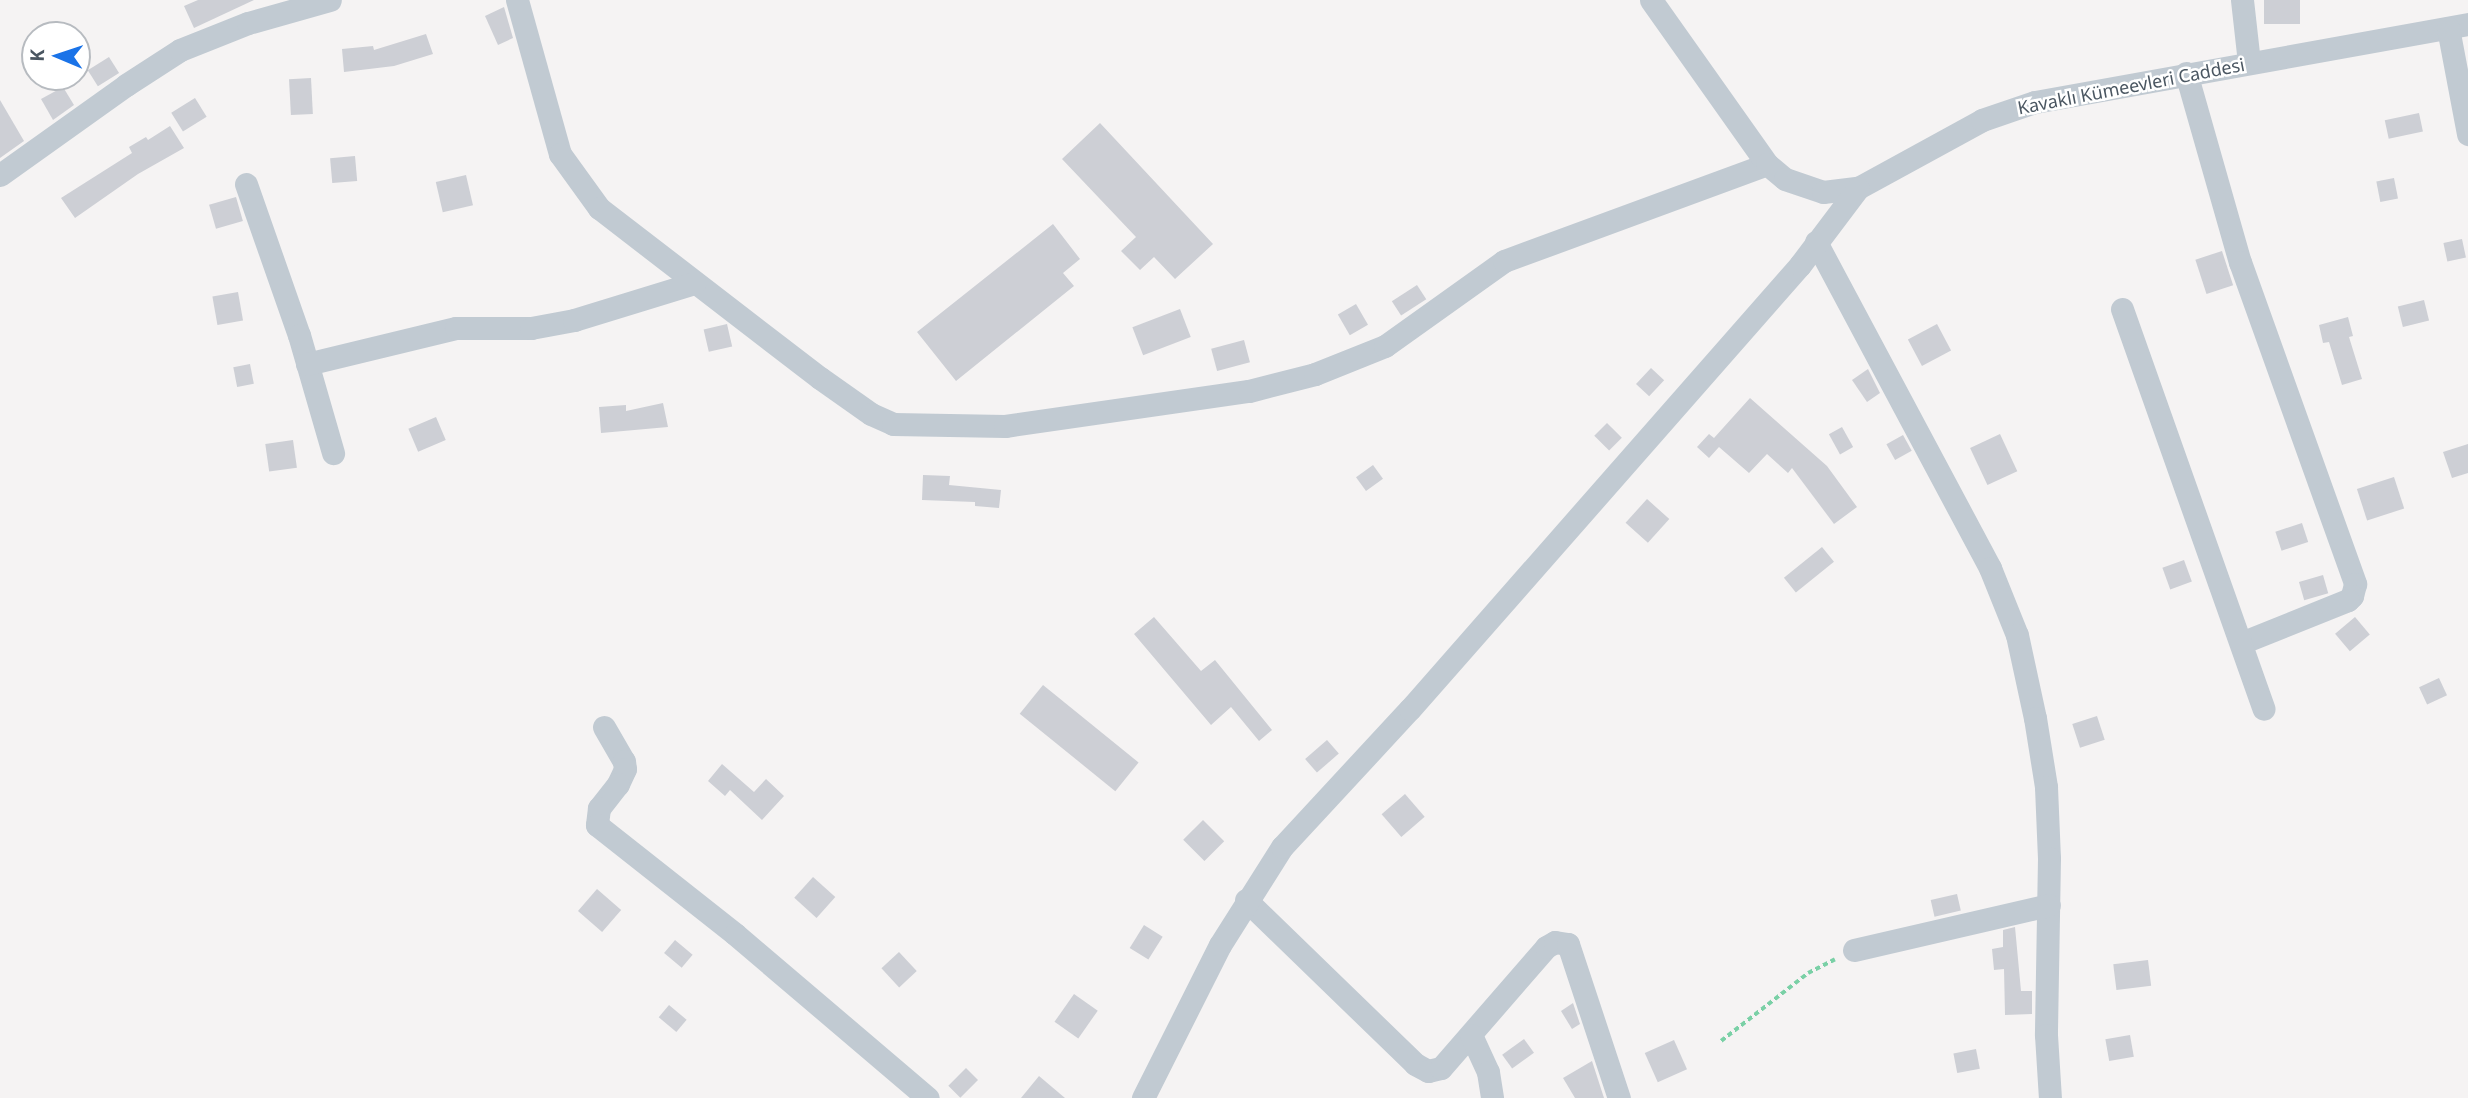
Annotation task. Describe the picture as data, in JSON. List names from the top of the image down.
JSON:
{
  "streets": {
    "street": ["Kavaklı Kümeevleri Caddesi"]
  },
  "north": "left"
}
